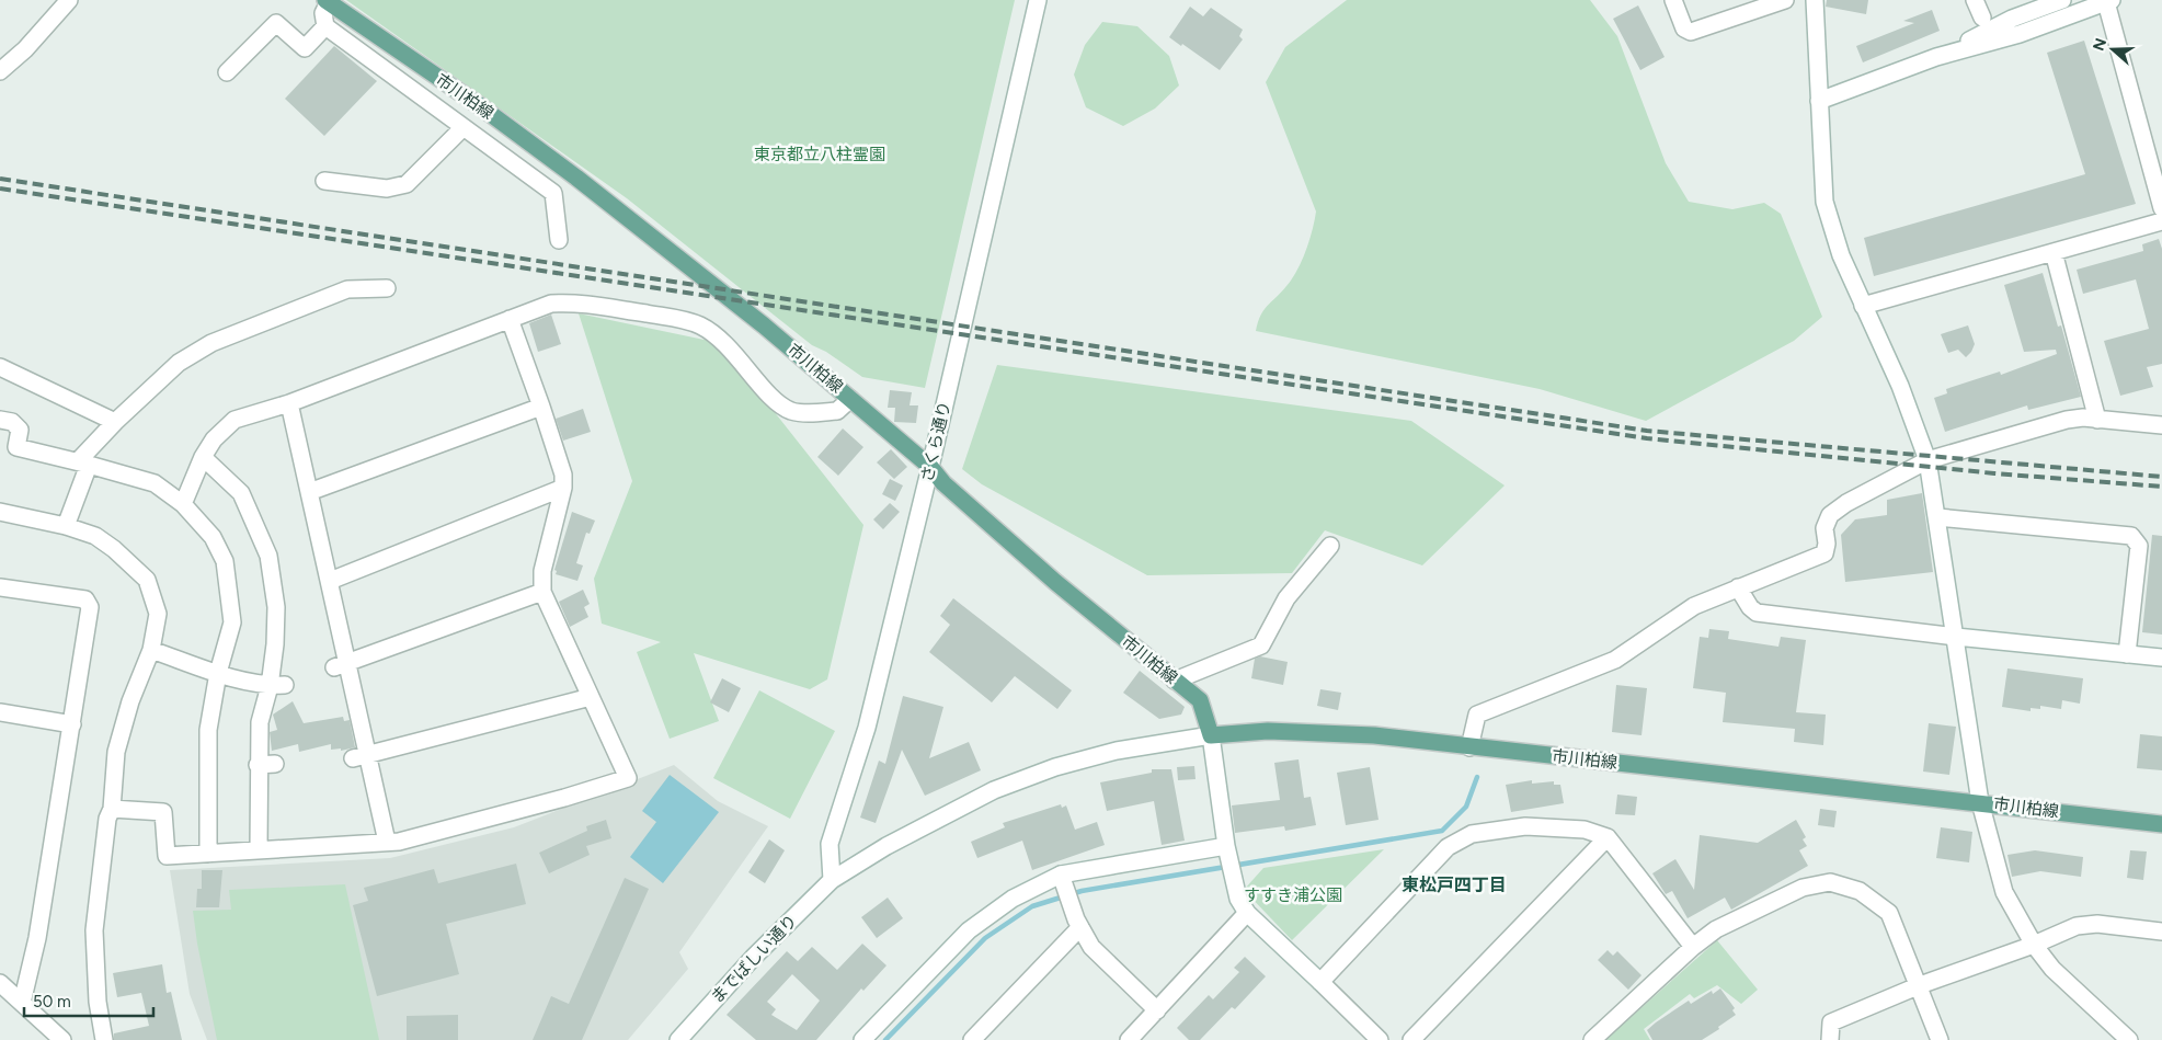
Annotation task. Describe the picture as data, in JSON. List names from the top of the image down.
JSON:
{
  "streets": {
    "main road": ["市川柏線"],
    "street": ["さくら通り", "までばしい通り"]
  },
  "crossings": [
    ["市川柏線", "さくら通り"],
    ["市川柏線", "までばしい通り"],
    ["さくら通り", "までばしい通り"]
  ],
  "districts": ["東松戸四丁目"],
  "parks": ["東京都立八柱霊園", "すすき浦公園"],
  "scale_bar": "50 m",
  "north": "left"
}
